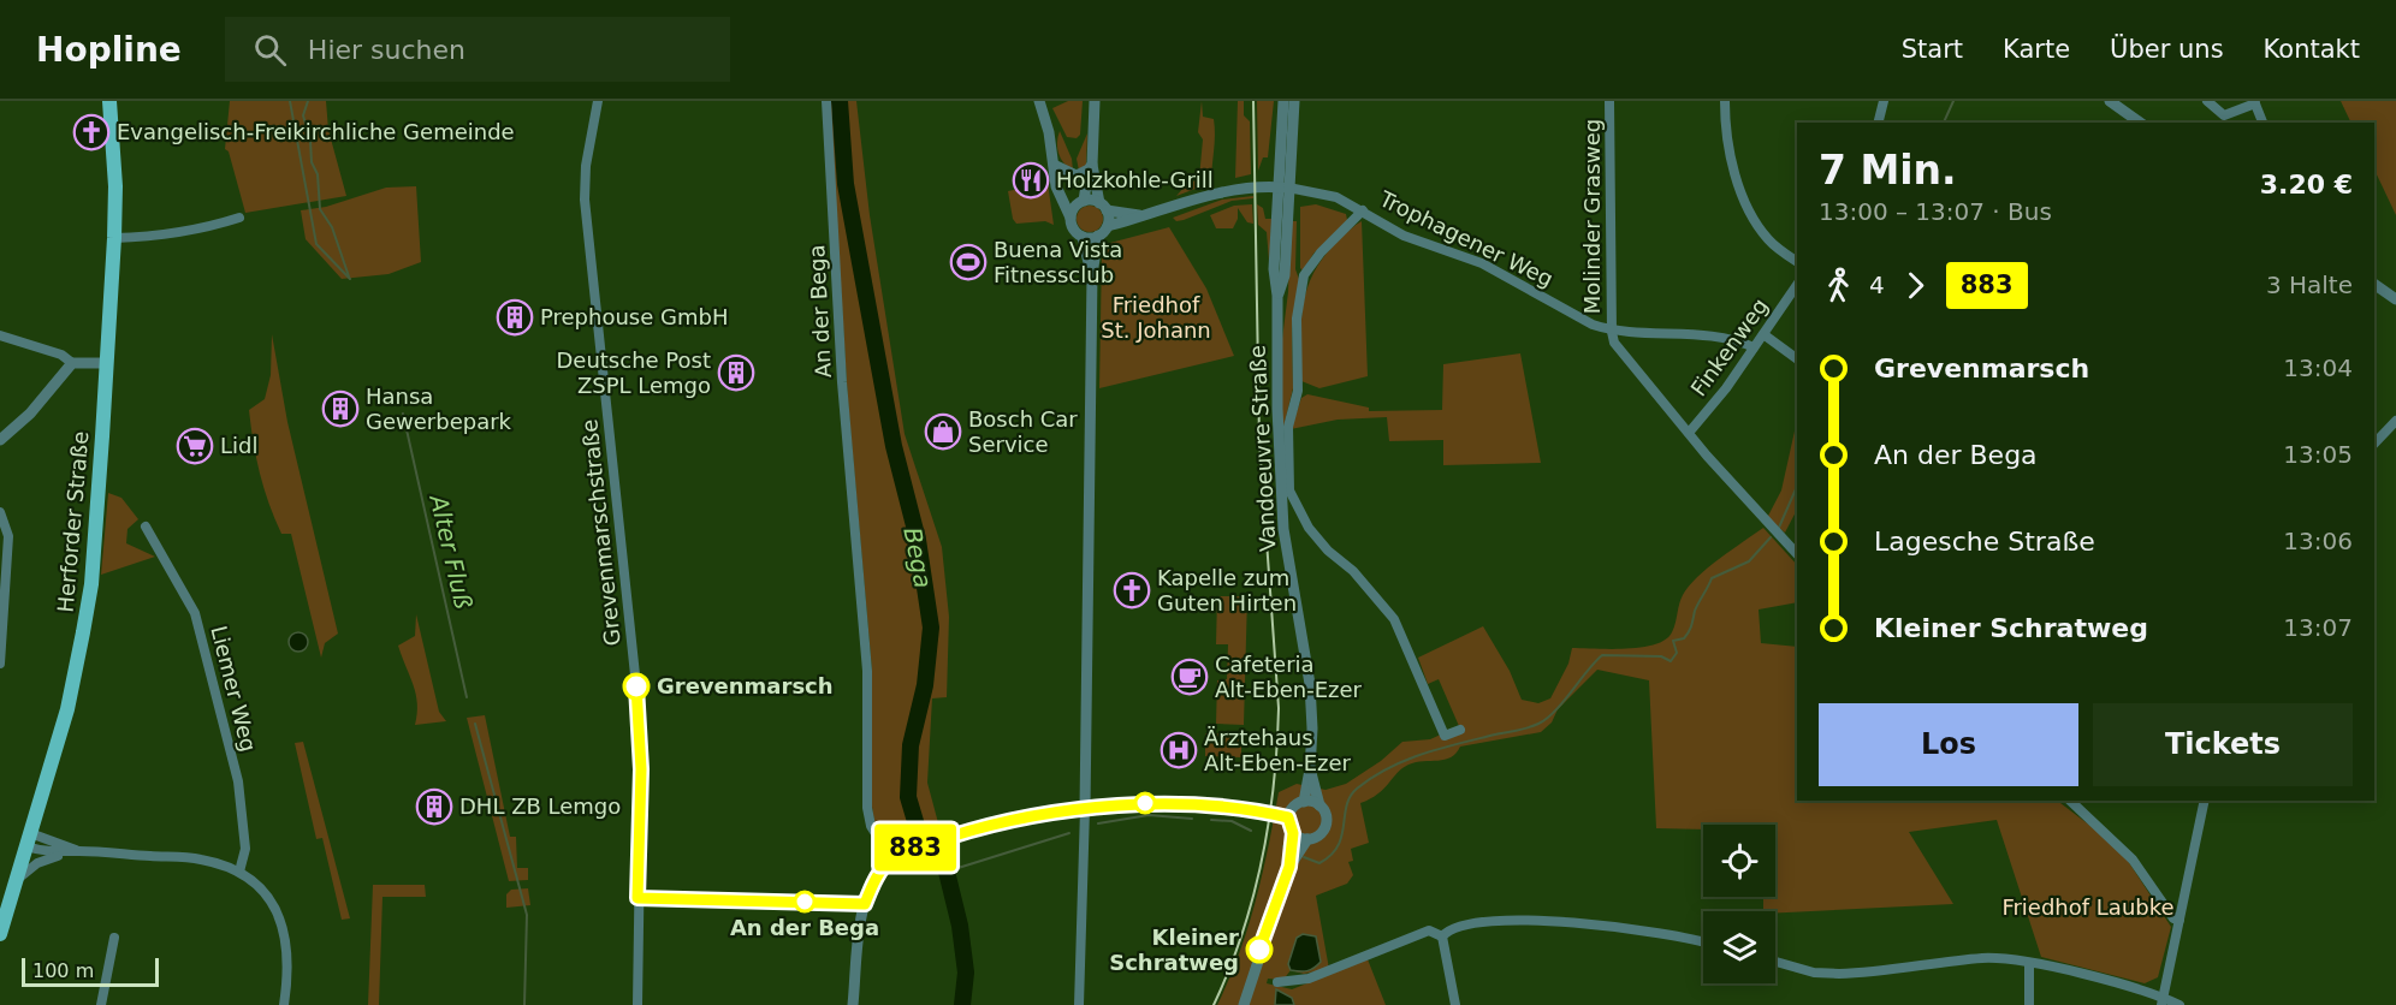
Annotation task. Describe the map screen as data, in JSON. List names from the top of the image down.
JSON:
{
  "streets": {
    "main road": ["Herforder Straße"],
    "street": [
      "Molinder Grasweg",
      "Trophagener Weg",
      "An der Bega",
      "Finkenweg",
      "Vandoeuvre Straße",
      "Grevenmarschstraße",
      "Liemer Weg"
    ]
  },
  "crossings": [
    ["Molinder Grasweg", "Trophagener Weg"],
    ["Trophagener Weg", "Vandoeuvre Straße"]
  ],
  "water": ["Alter Fluß", "Bega"],
  "parks": ["Friedhof St. Johann", "Friedhof Laubke"],
  "places": {
    "church": ["Evangelisch-Freikirchliche Gemeinde", "Kapelle zum Guten Hirten"],
    "restaurant": ["Holzkohle-Grill"],
    "sports": ["Buena Vista Fitnessclub"],
    "building": [
      "Prephouse GmbH",
      "Deutsche Post ZSPL Lemgo",
      "Hansa Gewerbepark",
      "DHL ZB Lemgo"
    ],
    "shop": ["Bosch Car Service"],
    "supermarket": ["Lidl"],
    "cafe": ["Cafeteria Alt-Eben-Ezer"],
    "other": ["Grevenmarsch", "An der Bega", "Kleiner Schratweg"],
    "hospital": ["Ärztehaus Alt-Eben-Ezer"]
  },
  "lines": ["bus line 883"],
  "scale_bar": "100 m",
  "page": {
    "header": "Hopline",
    "search": "Hier suchen",
    "nav": [
      "Start",
      "Karte",
      "Über uns",
      "Kontakt"
    ],
    "on_map": "883",
    "heading": ["7 Min.", "13:00 – 13:07 · Bus", "3.20 €"],
    "legs": ["4", "883", "3 Halte"],
    "list": [
      {
        "name": "Grevenmarsch",
        "value": "13:04"
      },
      {
        "name": "An der Bega",
        "value": "13:05"
      },
      {
        "name": "Lagesche Straße",
        "value": "13:06"
      },
      {
        "name": "Kleiner Schratweg",
        "value": "13:07"
      }
    ],
    "buttons": ["Los", "Tickets"],
    "scale": "100 m"
  }
}
